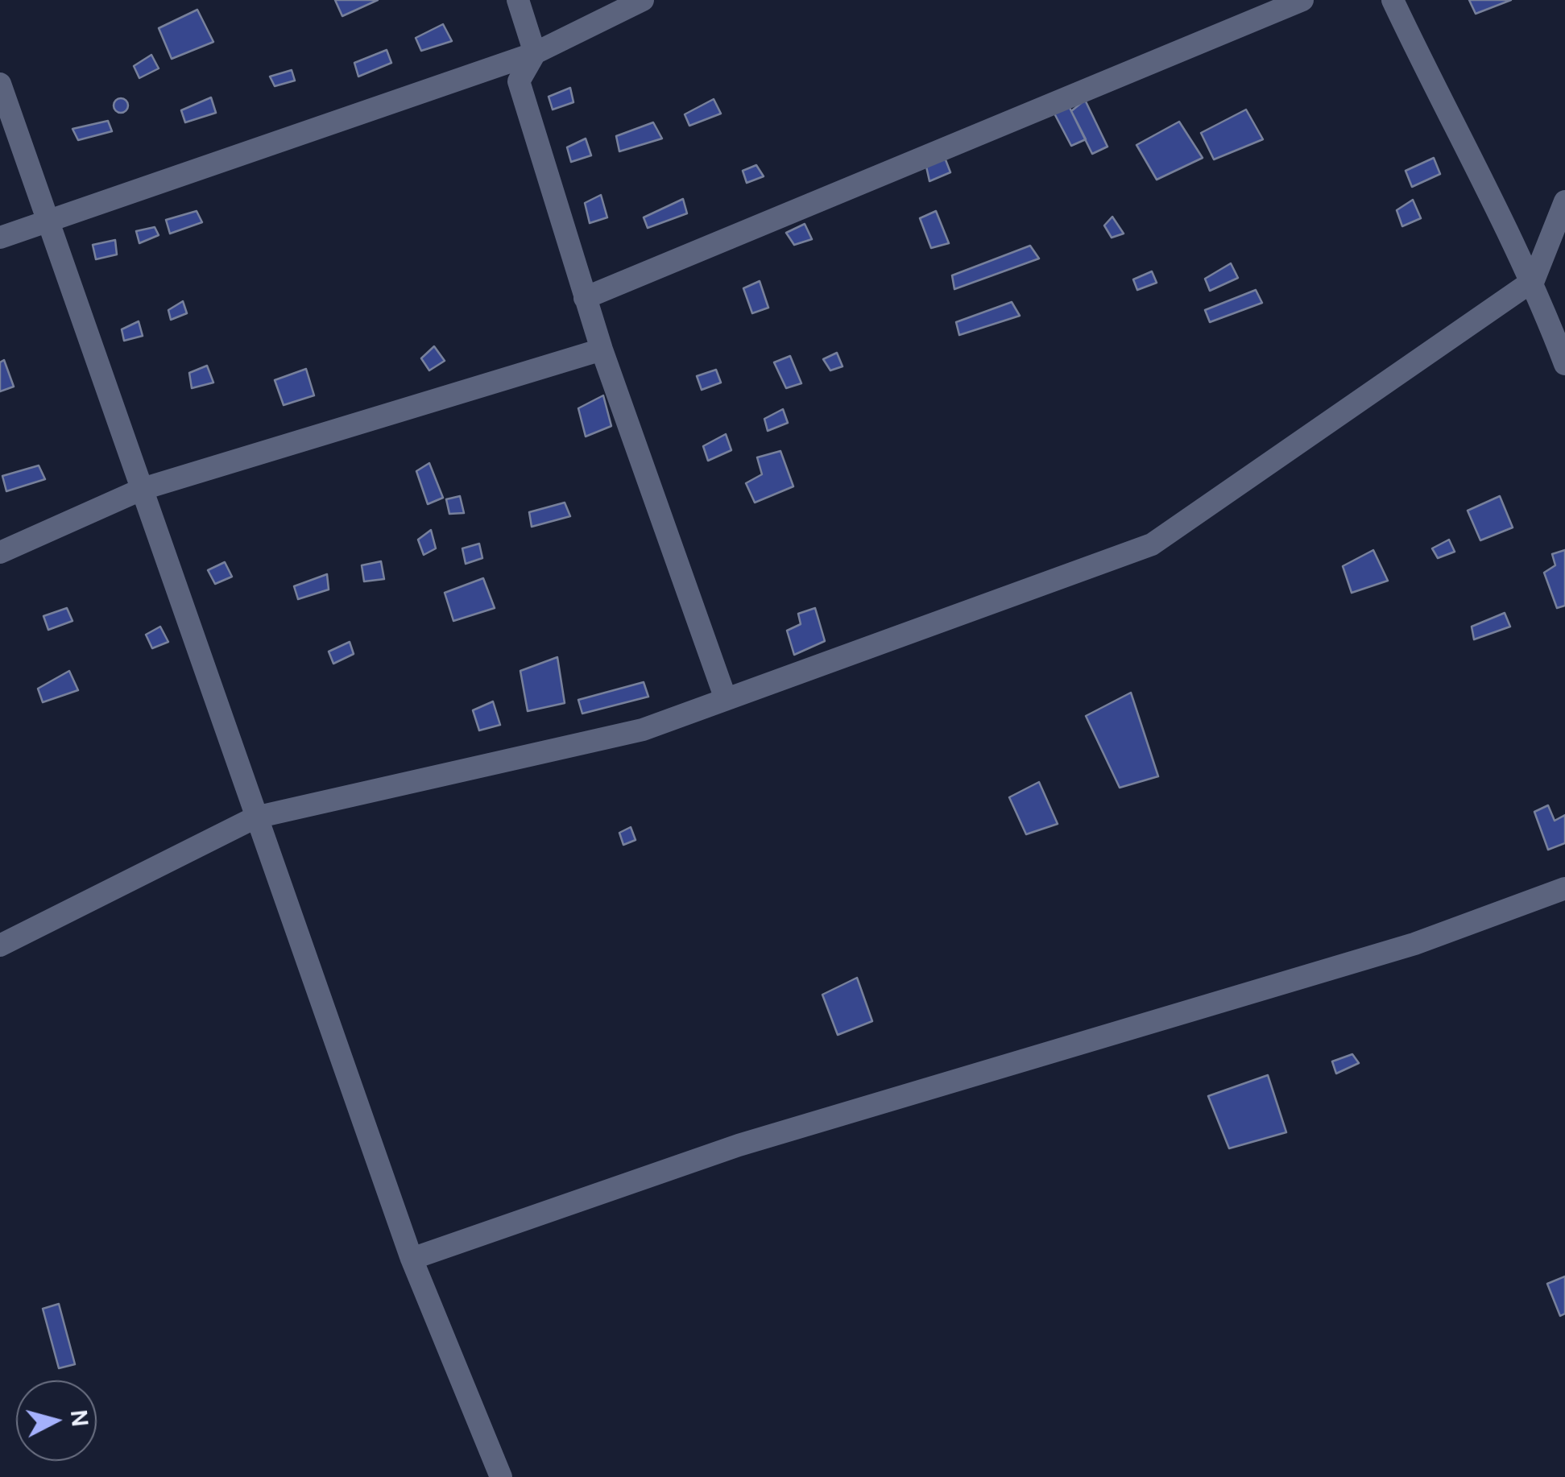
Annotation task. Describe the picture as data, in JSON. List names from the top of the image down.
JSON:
{
  "north": "right"
}
